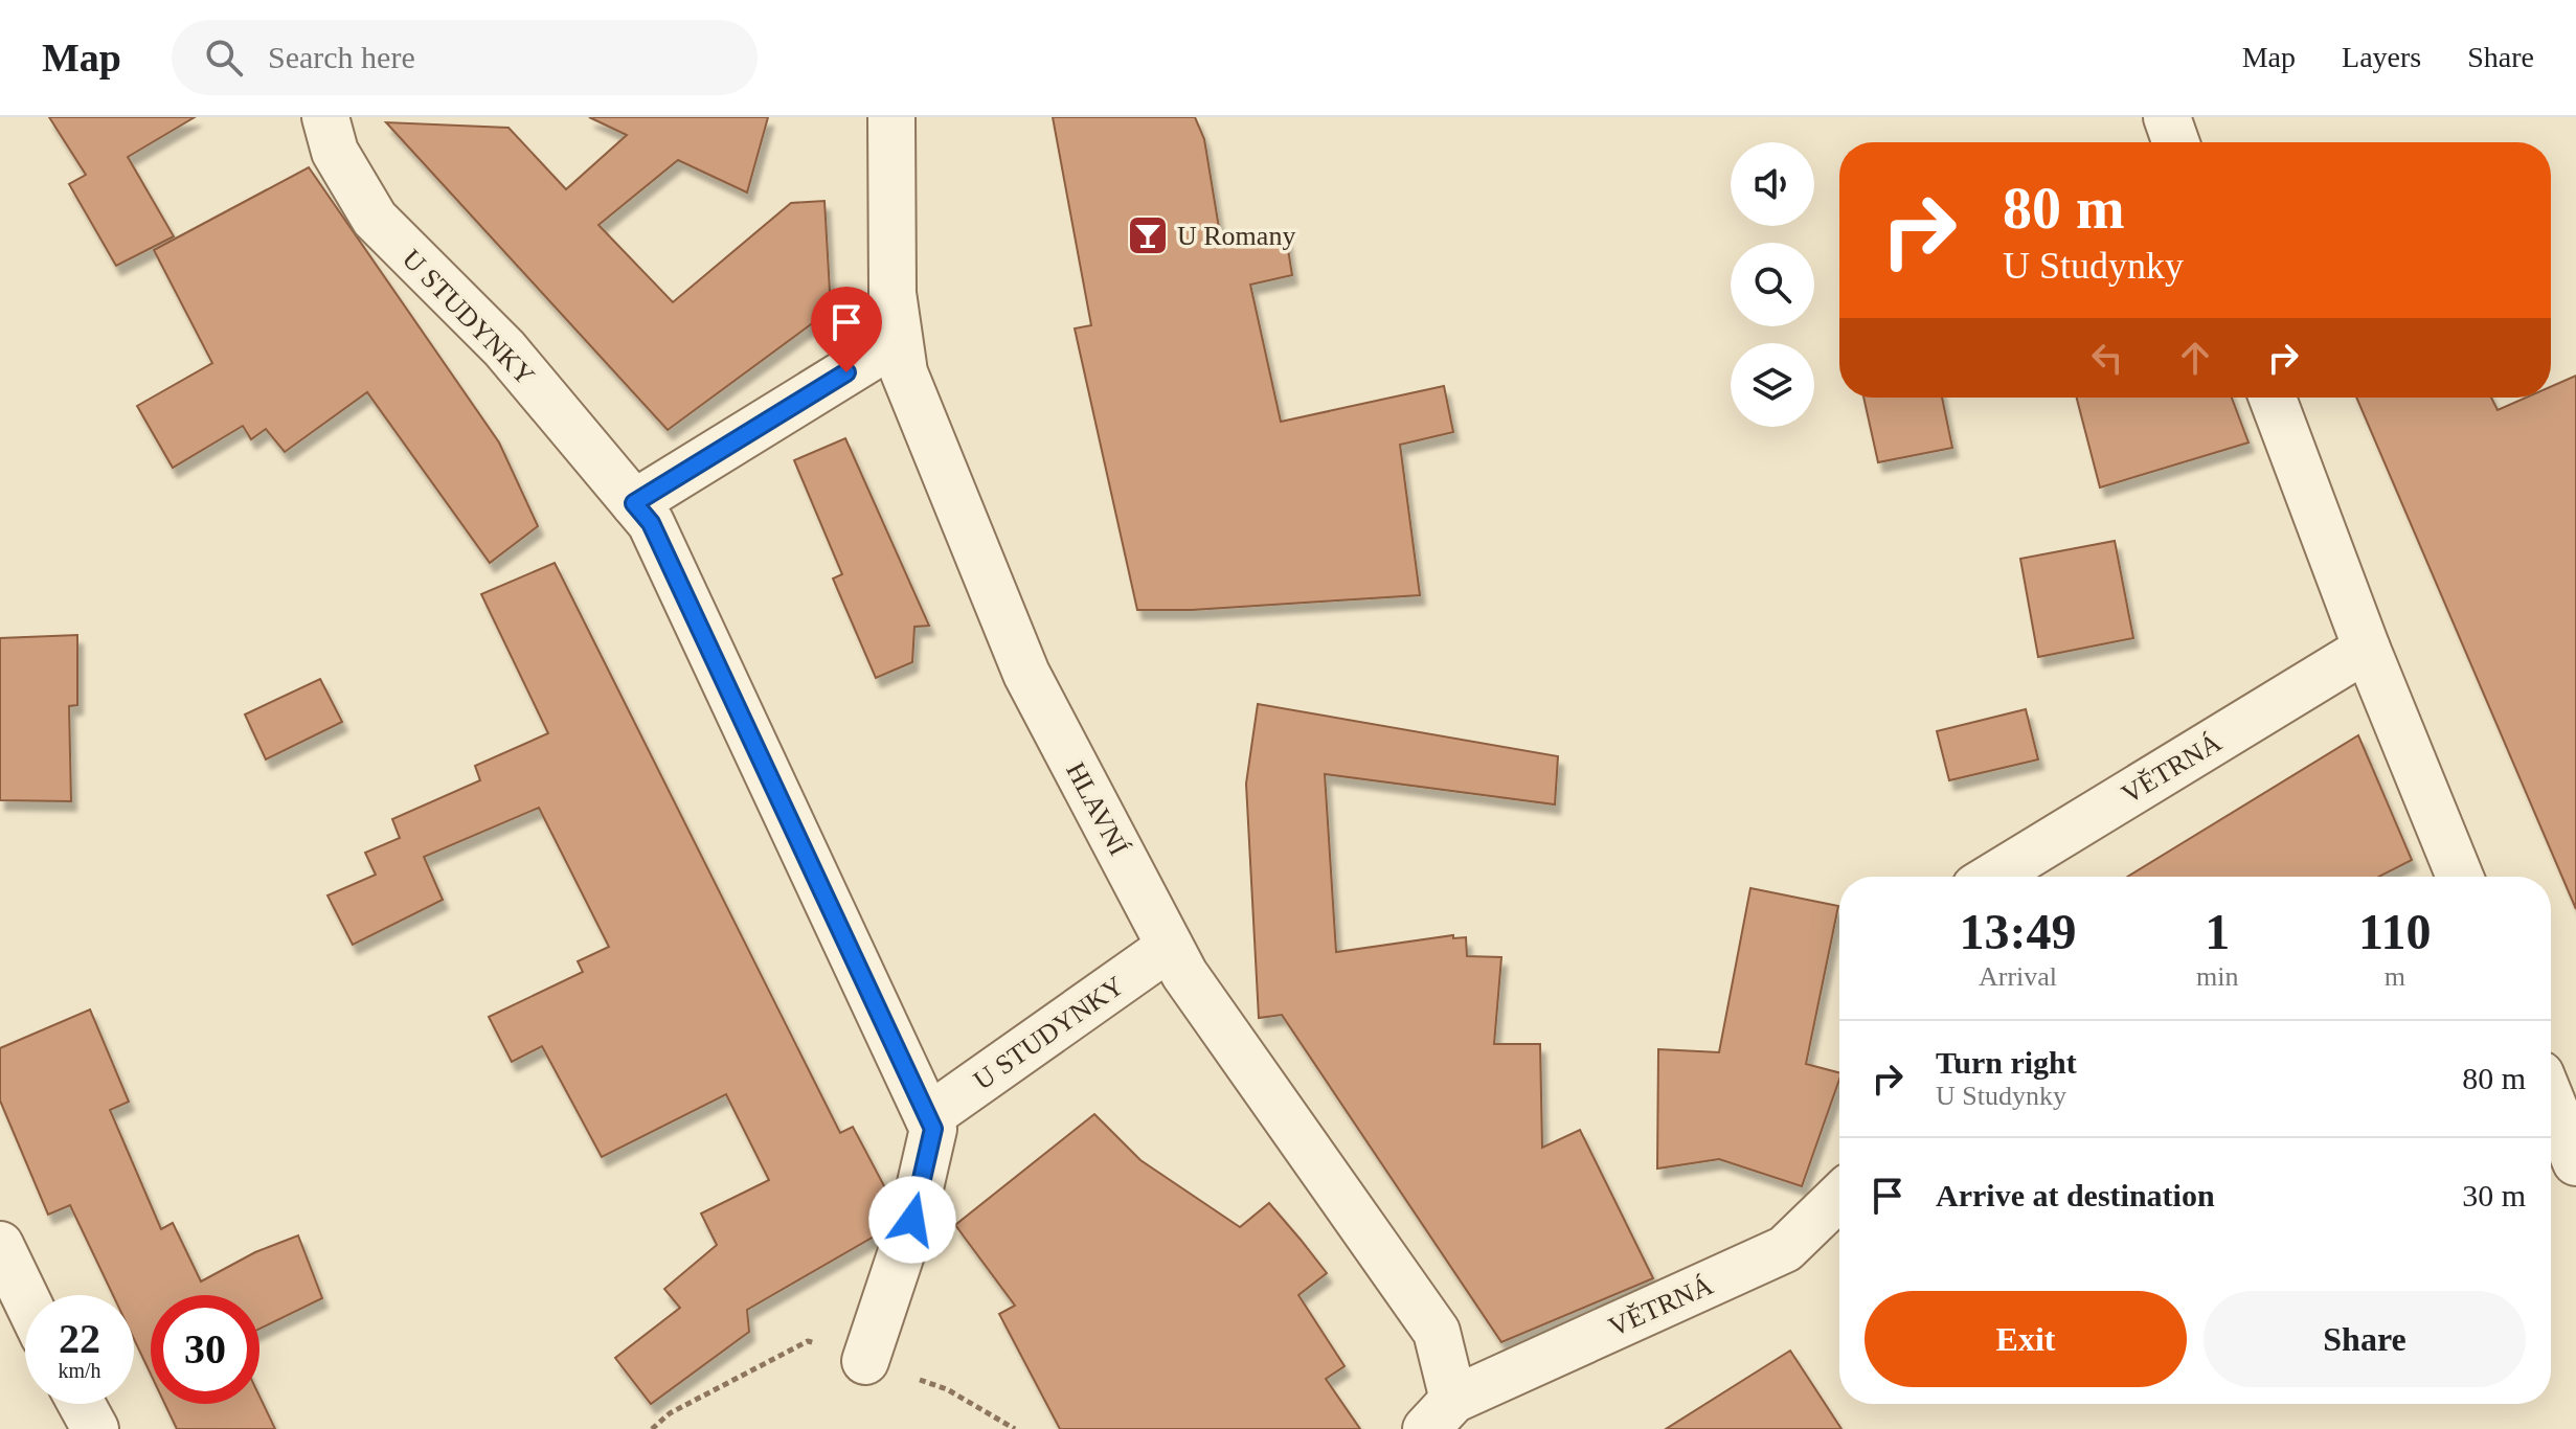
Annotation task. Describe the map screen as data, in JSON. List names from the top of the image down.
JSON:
{
  "streets": {
    "street": ["U STUDYNKY", "VĚTRNÁ", "HLAVNÍ"]
  },
  "crossings": [
    ["U STUDYNKY", "HLAVNÍ"],
    ["VĚTRNÁ", "HLAVNÍ"]
  ],
  "places": {
    "bar": ["U Romany"]
  },
  "page": {
    "header": "Map",
    "search": "Search here",
    "nav": ["Map", "Layers", "Share"],
    "turn": ["80 m", "U Studynky"],
    "eta": [
      "13:49",
      "Arrival",
      "1",
      "min",
      "110",
      "m"
    ],
    "list": [
      {
        "name": "Turn right",
        "note": "U Studynky",
        "value": "80 m"
      },
      {
        "name": "Arrive at destination",
        "value": "30 m"
      }
    ],
    "buttons": ["Exit", "Share"],
    "speed": "22 km/h",
    "limit": "30"
  }
}
